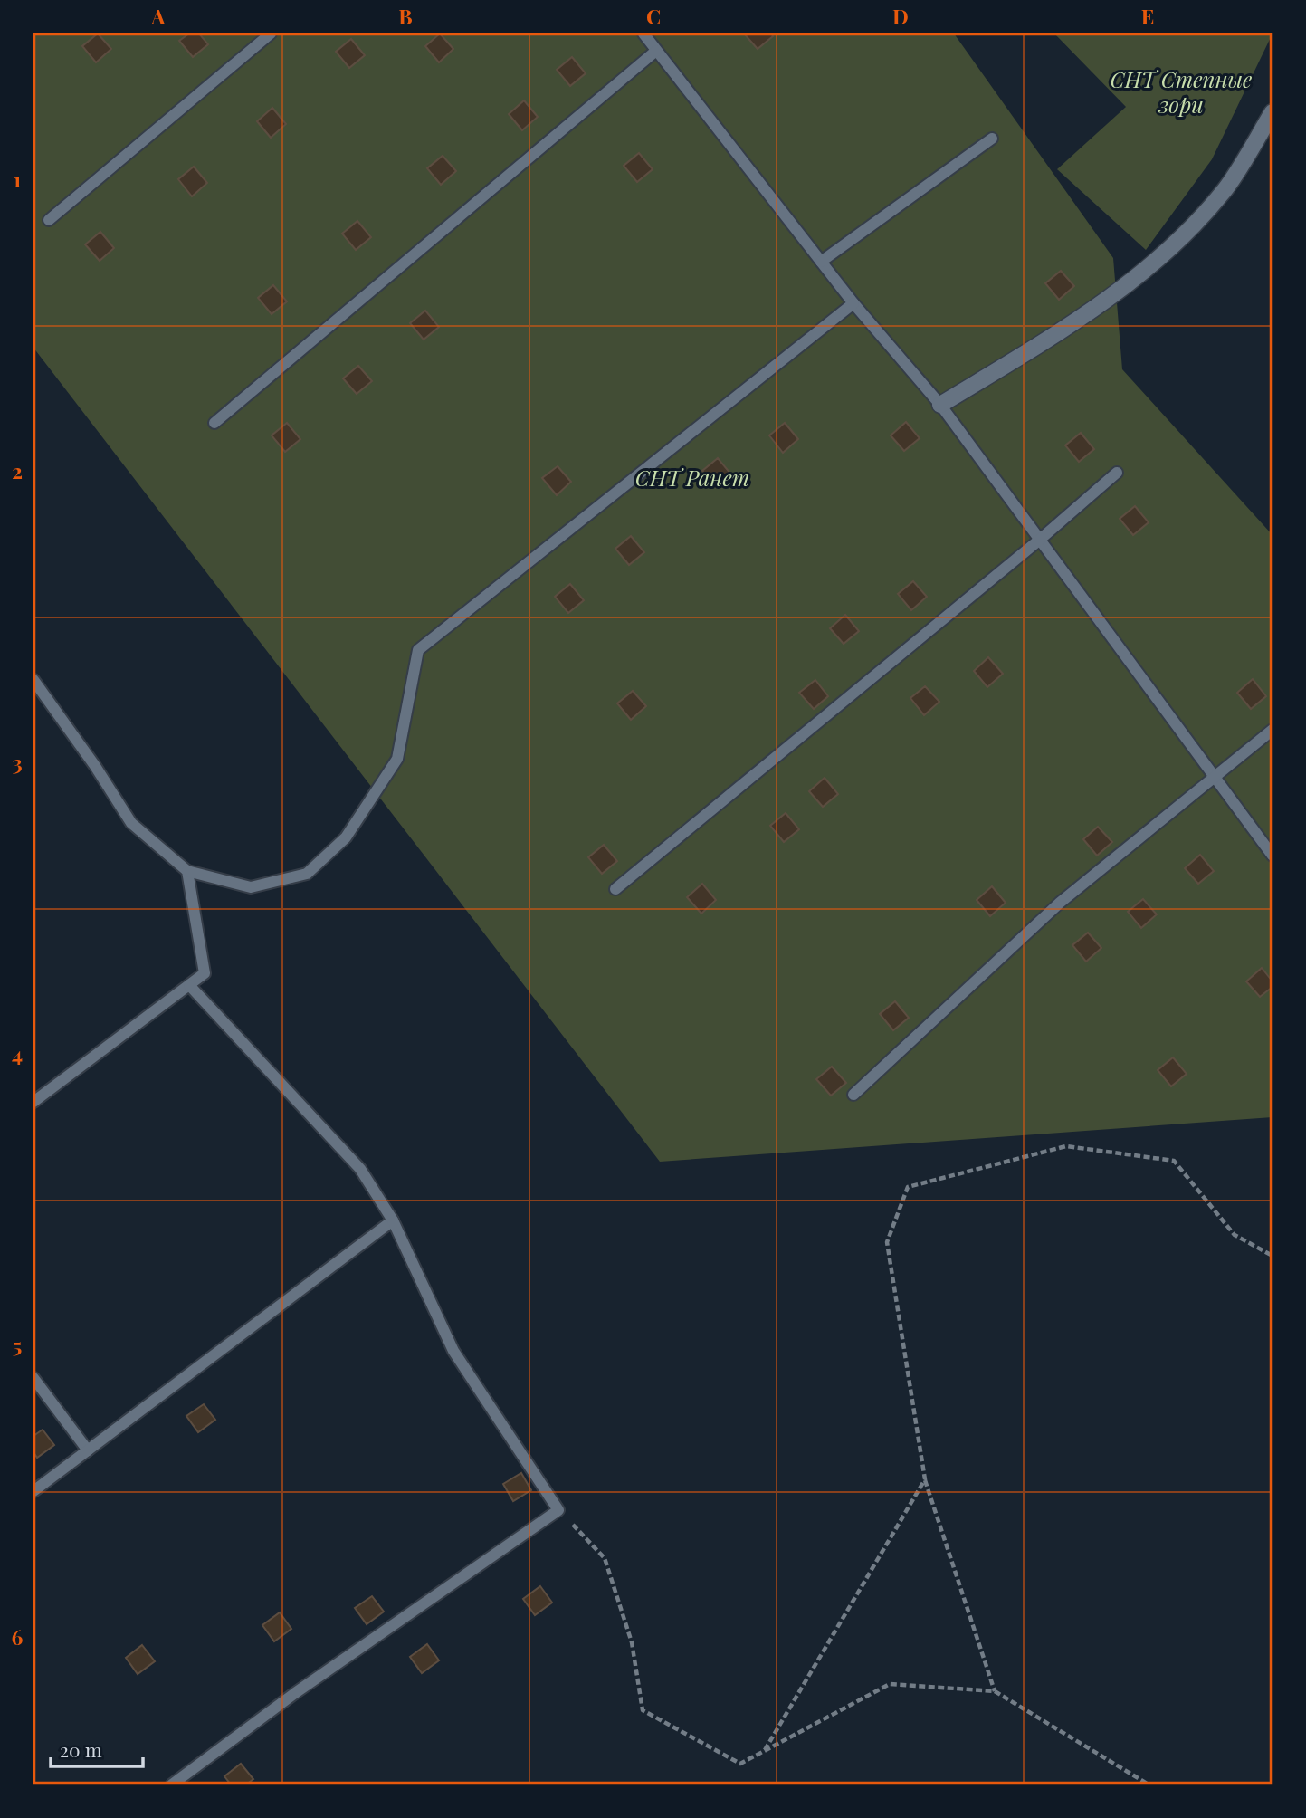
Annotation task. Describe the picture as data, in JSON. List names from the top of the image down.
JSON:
{
  "parks": ["СНТ Степные зори", "СНТ Ранет"],
  "scale_bar": "20 m",
  "grid": {
    "columns": [
      "A",
      "B",
      "C",
      "D",
      "E"
    ],
    "rows": [
      "1",
      "2",
      "3",
      "4",
      "5",
      "6"
    ]
  }
}
